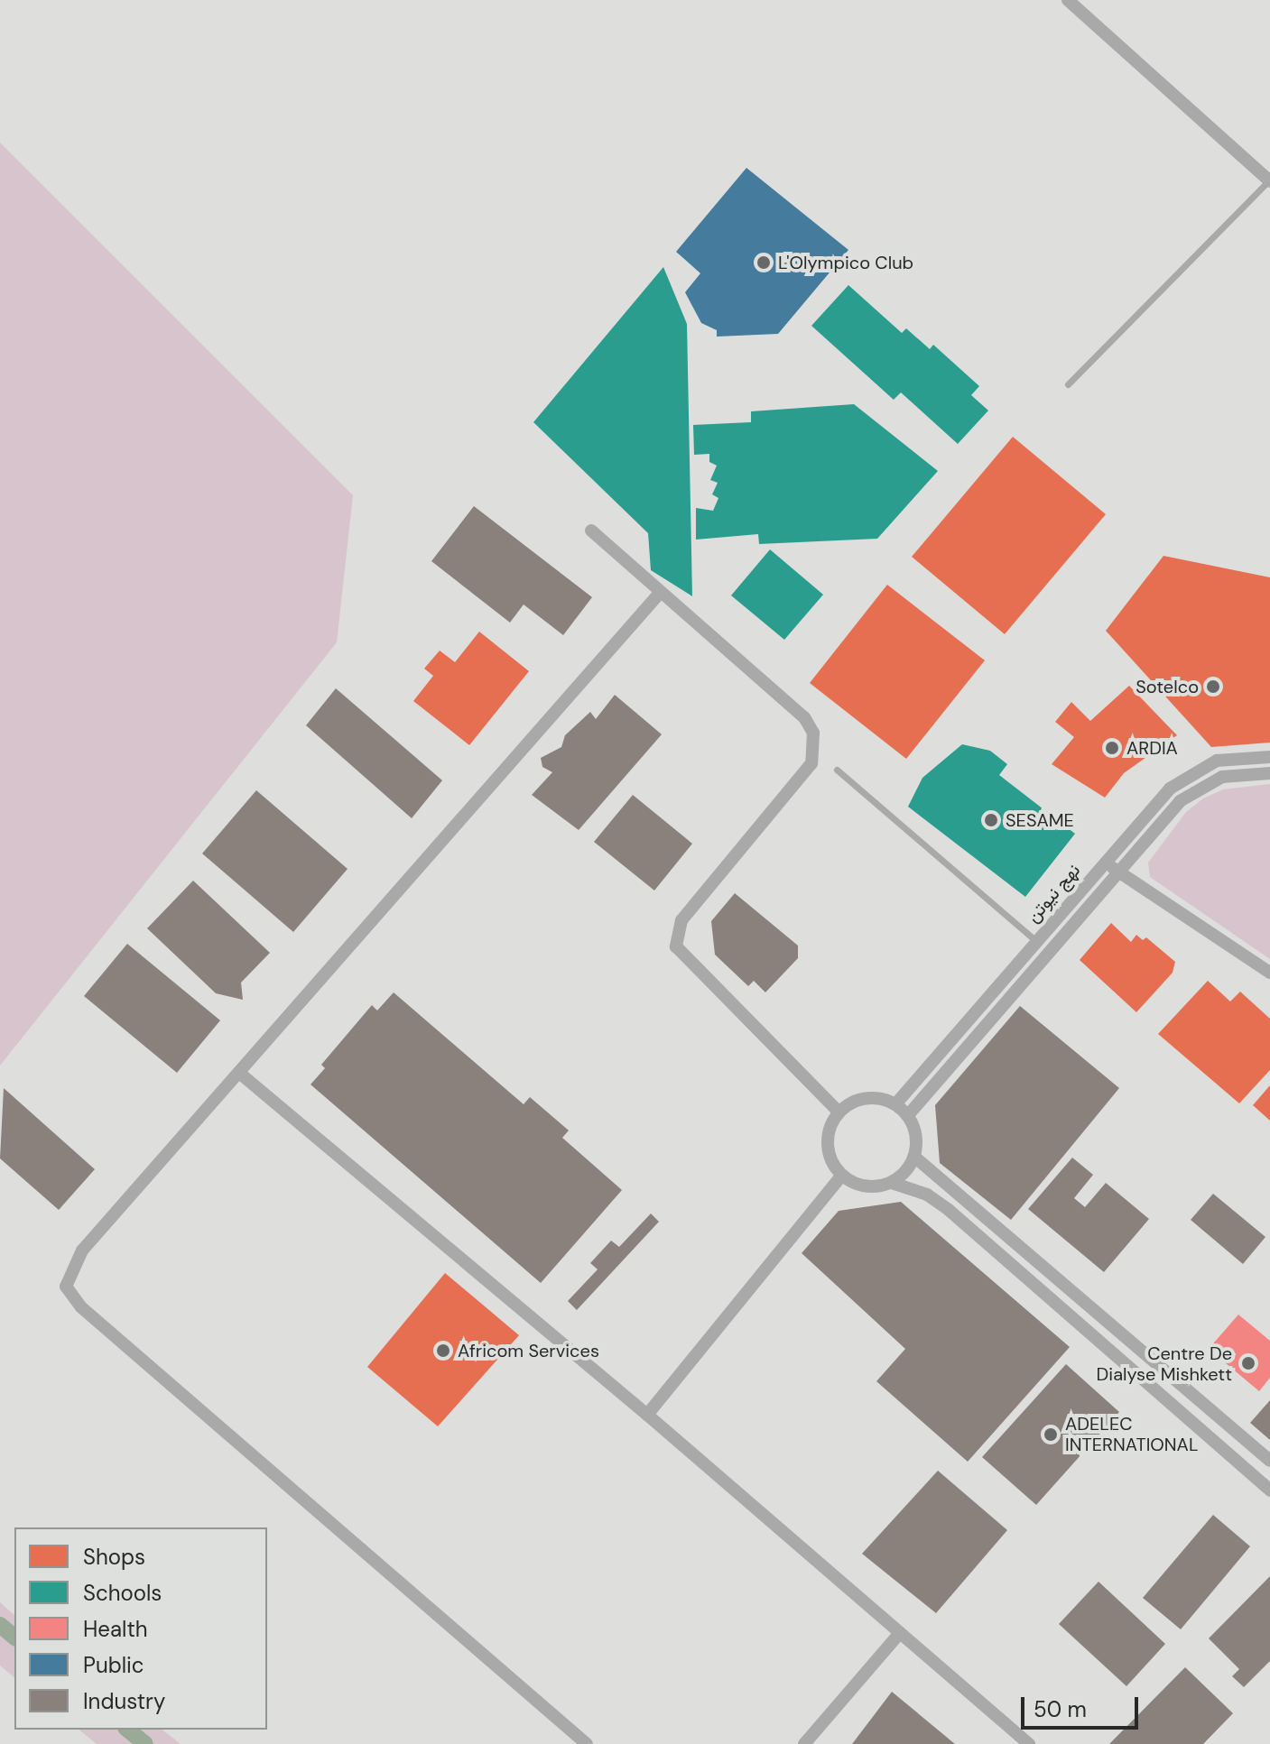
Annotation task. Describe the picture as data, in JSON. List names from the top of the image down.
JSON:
{
  "streets": {
    "street": ["نهج نيوتن"]
  },
  "places": [
    "L'Olympico Club",
    "Sotelco",
    "ARDIA",
    "SESAME",
    "Africom Services",
    "Centre De Dialyse Mishkett",
    "ADELEC INTERNATIONAL"
  ],
  "legend": [
    "Shops",
    "Schools",
    "Health",
    "Public",
    "Industry"
  ],
  "scale_bar": "50 m"
}
